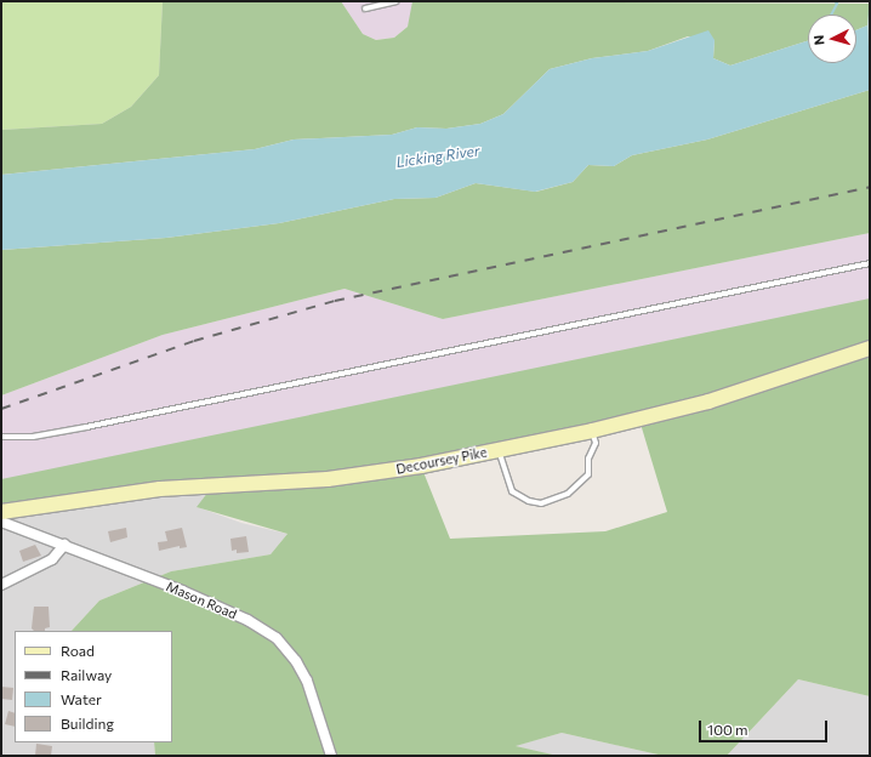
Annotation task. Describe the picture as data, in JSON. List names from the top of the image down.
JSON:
{
  "streets": {
    "main road": ["Decoursey Pike"],
    "street": ["Mason Road"]
  },
  "water": ["Licking River"],
  "legend": [
    "Road",
    "Railway",
    "Water",
    "Building"
  ],
  "scale_bar": "100 m",
  "north": "left"
}
